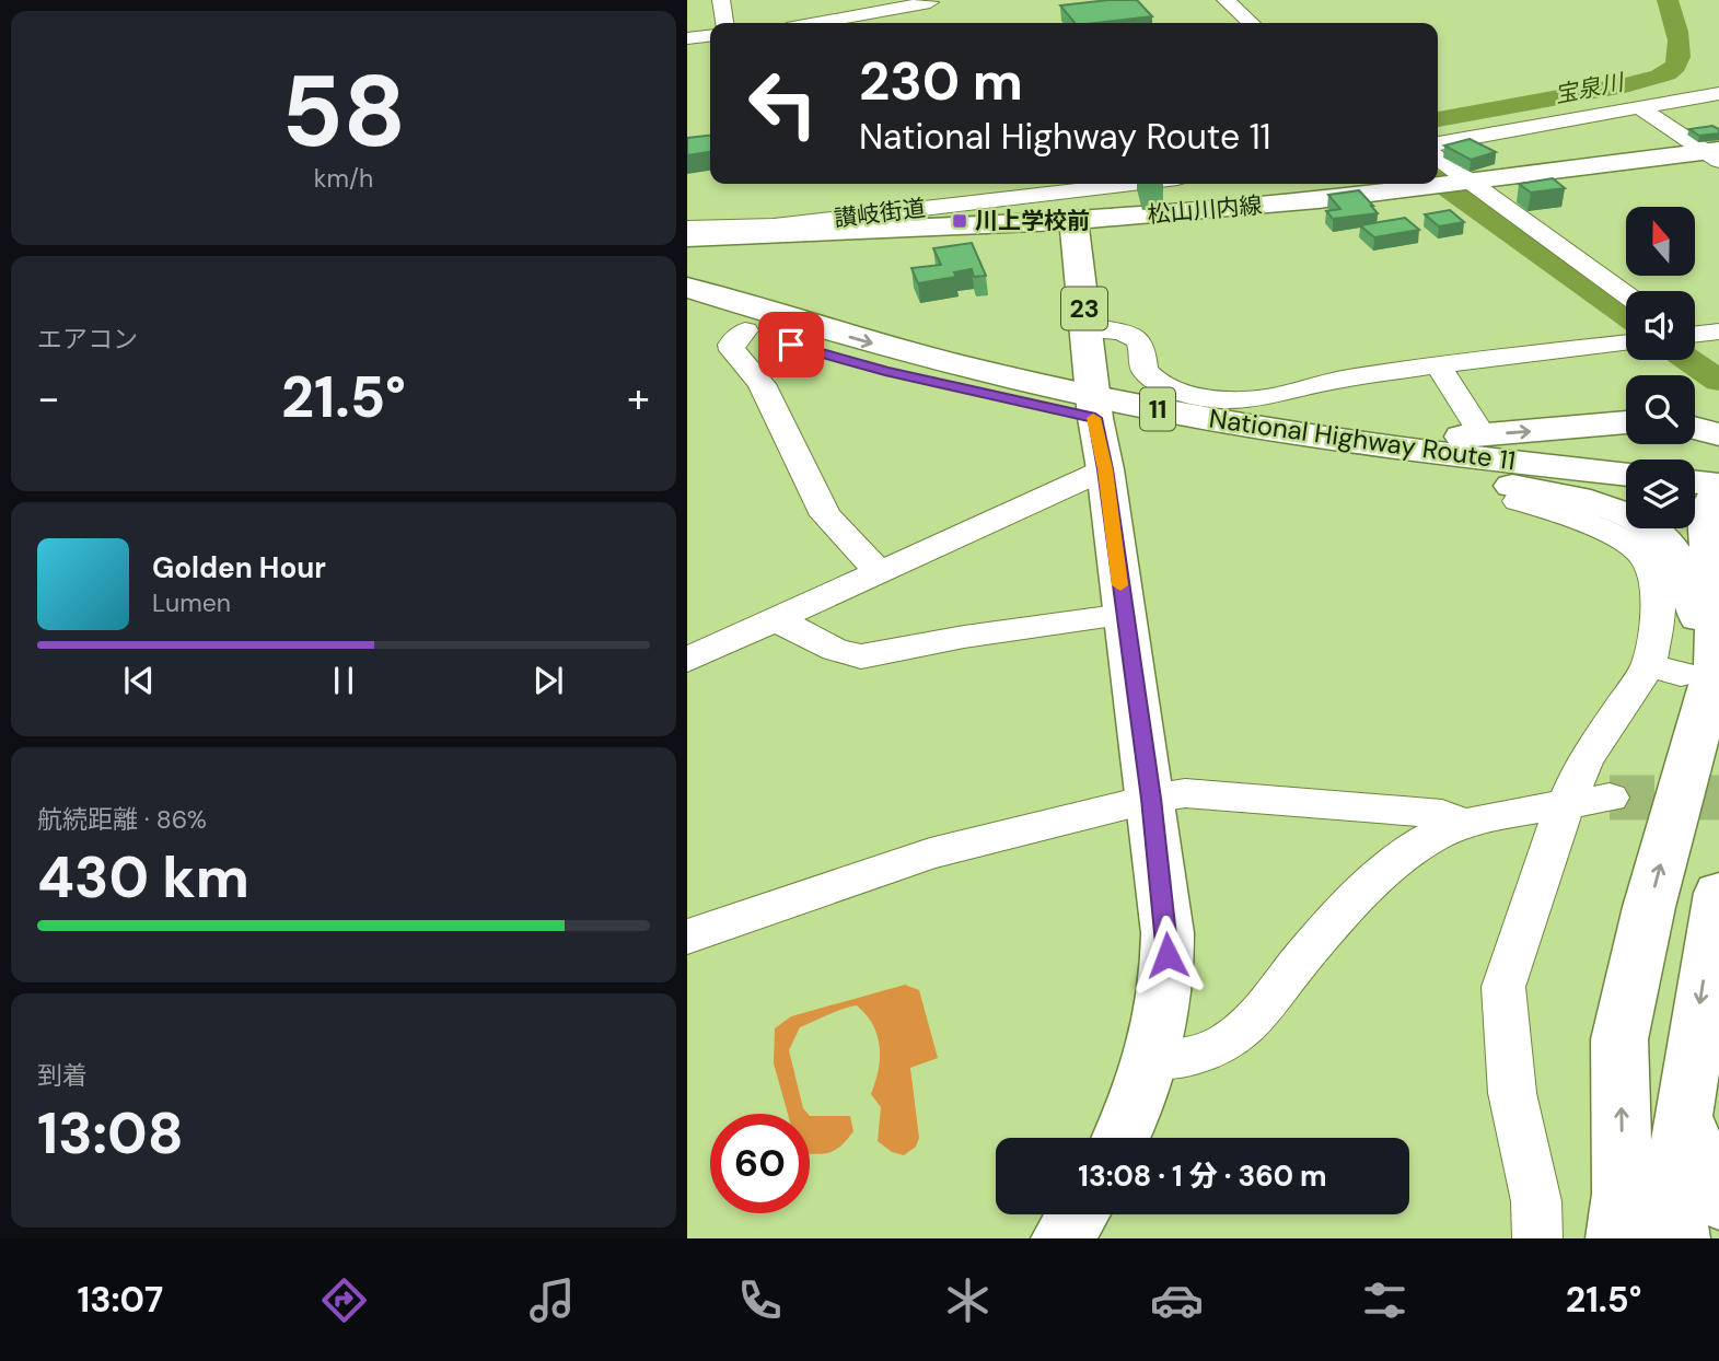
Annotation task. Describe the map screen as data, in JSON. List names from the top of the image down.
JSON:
{
  "streets": {
    "main road": [
      "松山川内線",
      "23",
      "11",
      "National Highway Route 11"
    ]
  },
  "crossings": [
    ["松山川内線", "23"],
    ["23", "National Highway Route 11"]
  ],
  "water": ["宝泉川"],
  "places": {
    "transit": ["川上学校前"]
  },
  "north": "top",
  "page": {
    "tile": [
      ["58", "km/h"],
      "エアコン",
      ["航続距離 · 86%", "430 km"],
      ["到着", "13:08"]
    ],
    "turn": ["230 m", "National Highway Route 11"],
    "heat": ["−", "21.5°", "+"],
    "song": ["Golden Hour", "Lumen"],
    "limit": "60",
    "trip": "13:08 · 1 分 · 360 m",
    "tabs": ["13:07", "21.5°"]
  }
}
